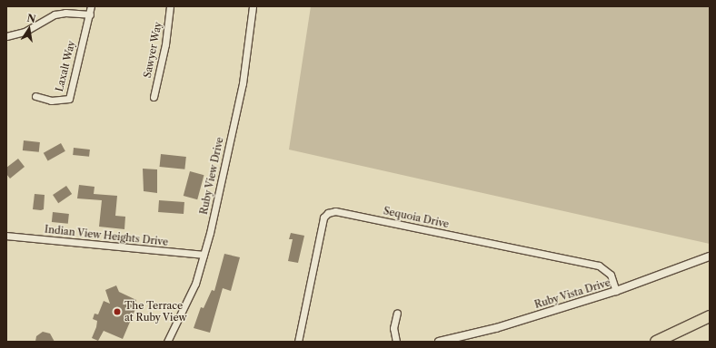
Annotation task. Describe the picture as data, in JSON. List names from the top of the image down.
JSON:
{
  "streets": {
    "street": [
      "Sawyer Way",
      "Laxalt Way",
      "Ruby View Drive",
      "Sequoia Drive",
      "Indian View Heights Drive",
      "Ruby Vista Drive"
    ]
  },
  "crossings": [
    ["Ruby View Drive", "Indian View Heights Drive"],
    ["Sequoia Drive", "Ruby Vista Drive"]
  ],
  "places": ["The Terrace at Ruby View"],
  "north": "top"
}
